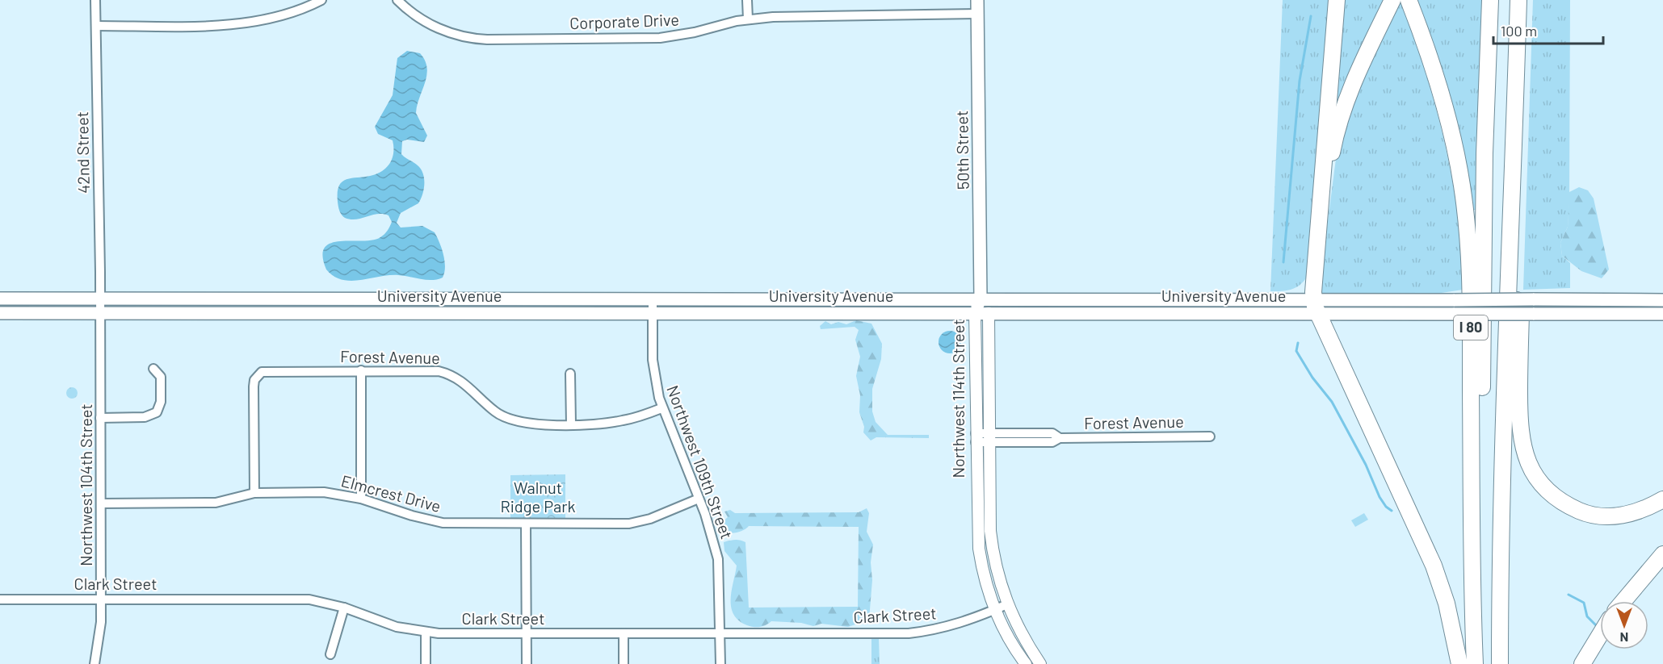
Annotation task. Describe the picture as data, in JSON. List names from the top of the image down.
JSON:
{
  "streets": {
    "highway": ["I 80"],
    "main road": ["50th Street", "University Avenue", "Northwest 114th Street"],
    "street": [
      "Corporate Drive",
      "42nd Street",
      "Forest Avenue",
      "Northwest 109th Street",
      "Northwest 104th Street",
      "Elmcrest Drive",
      "Clark Street"
    ]
  },
  "crossings": [
    ["Corporate Drive", "50th Street"],
    ["50th Street", "University Avenue"],
    ["50th Street", "Northwest 114th Street"],
    ["42nd Street", "University Avenue"],
    ["42nd Street", "Northwest 104th Street"],
    ["University Avenue", "Northwest 114th Street"],
    ["University Avenue", "Northwest 109th Street"],
    ["University Avenue", "Northwest 104th Street"],
    ["Forest Avenue", "Northwest 114th Street"],
    ["Forest Avenue", "Northwest 109th Street"],
    ["Forest Avenue", "Elmcrest Drive"],
    ["Northwest 114th Street", "Clark Street"],
    ["Northwest 109th Street", "Elmcrest Drive"],
    ["Northwest 109th Street", "Clark Street"],
    ["Northwest 104th Street", "Elmcrest Drive"],
    ["Northwest 104th Street", "Clark Street"]
  ],
  "parks": ["Walnut Ridge Park"],
  "scale_bar": "100 m",
  "north": "bottom"
}
